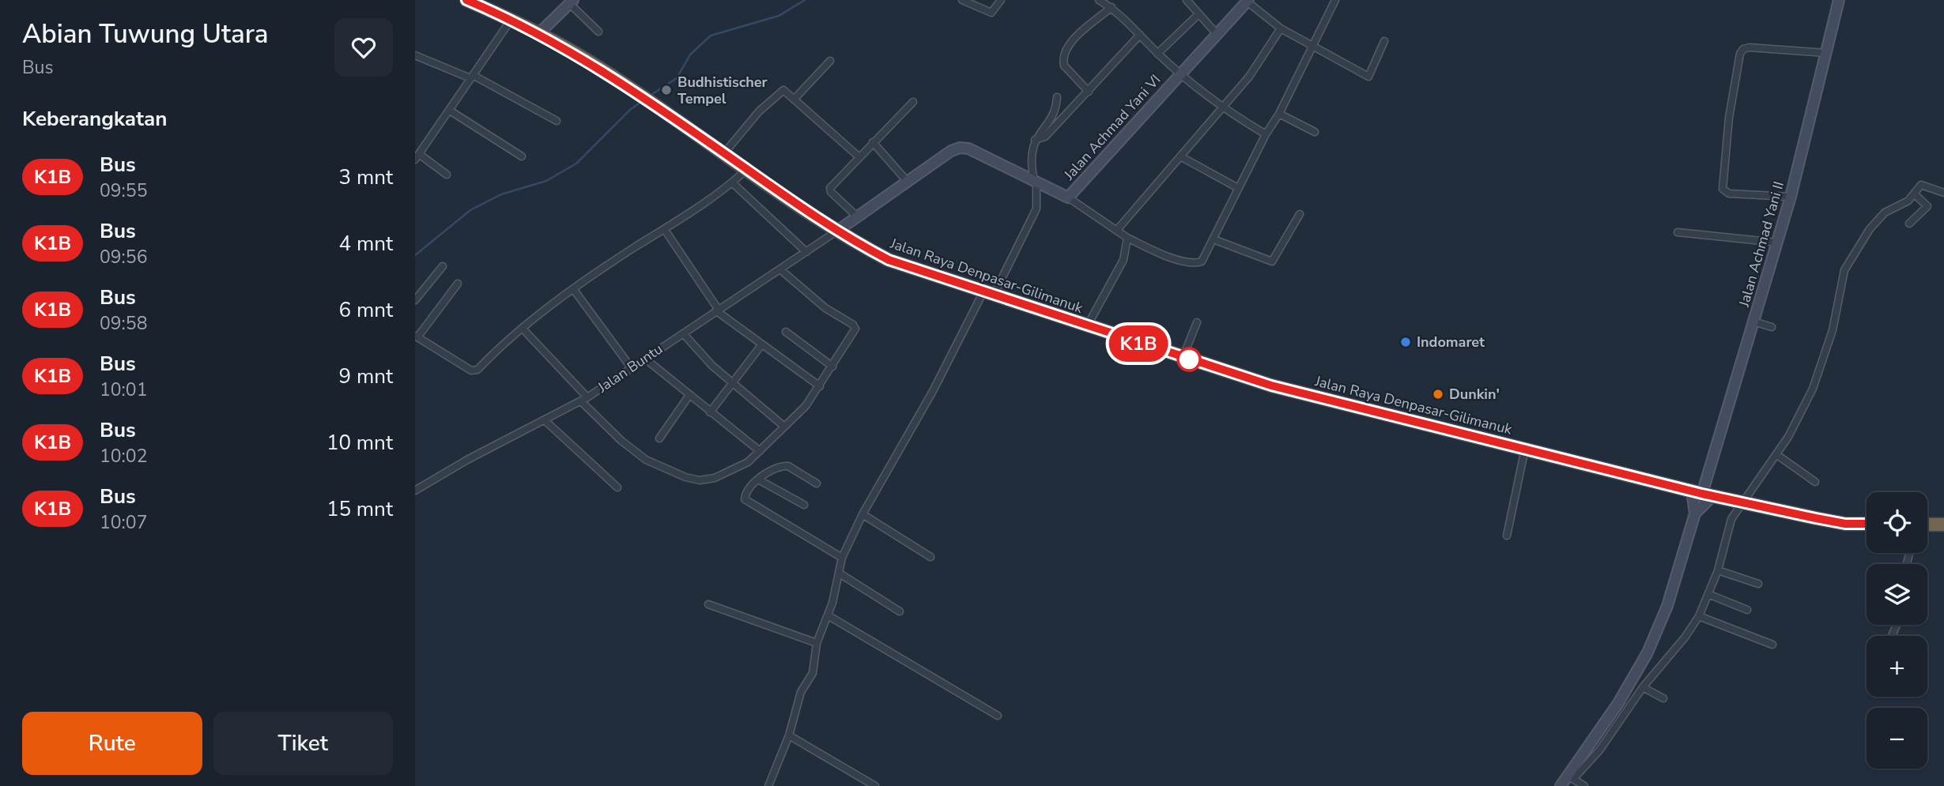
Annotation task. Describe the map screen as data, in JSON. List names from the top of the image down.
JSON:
{
  "streets": {
    "highway": ["Jalan Raya Denpasar-Gilimanuk"],
    "street": ["Jalan Achmad Yani VI", "Jalan Achmad Yani II", "Jalan Buntu"]
  },
  "crossings": [
    ["Jalan Achmad Yani VI", "Jalan Raya Denpasar-Gilimanuk"],
    ["Jalan Achmad Yani VI", "Jalan Buntu"],
    ["Jalan Achmad Yani II", "Jalan Raya Denpasar-Gilimanuk"],
    ["Jalan Raya Denpasar-Gilimanuk", "Jalan Buntu"]
  ],
  "places": ["Budhistischer Tempel", "Indomaret", "Dunkin'"],
  "lines": ["bus line K1B"],
  "page": {
    "heading": [
      ["Abian Tuwung Utara", "Bus"],
      "Keberangkatan"
    ],
    "on_map": "K1B",
    "list": [
      {
        "mark": "K1B",
        "name": "Bus",
        "note": "09:55",
        "value": "3 mnt"
      },
      {
        "mark": "K1B",
        "name": "Bus",
        "note": "09:56",
        "value": "4 mnt"
      },
      {
        "mark": "K1B",
        "name": "Bus",
        "note": "09:58",
        "value": "6 mnt"
      },
      {
        "mark": "K1B",
        "name": "Bus",
        "note": "10:01",
        "value": "9 mnt"
      },
      {
        "mark": "K1B",
        "name": "Bus",
        "note": "10:02",
        "value": "10 mnt"
      },
      {
        "mark": "K1B",
        "name": "Bus",
        "note": "10:07",
        "value": "15 mnt"
      }
    ],
    "map_buttons": ["+", "−"],
    "buttons": ["Rute", "Tiket"]
  }
}
